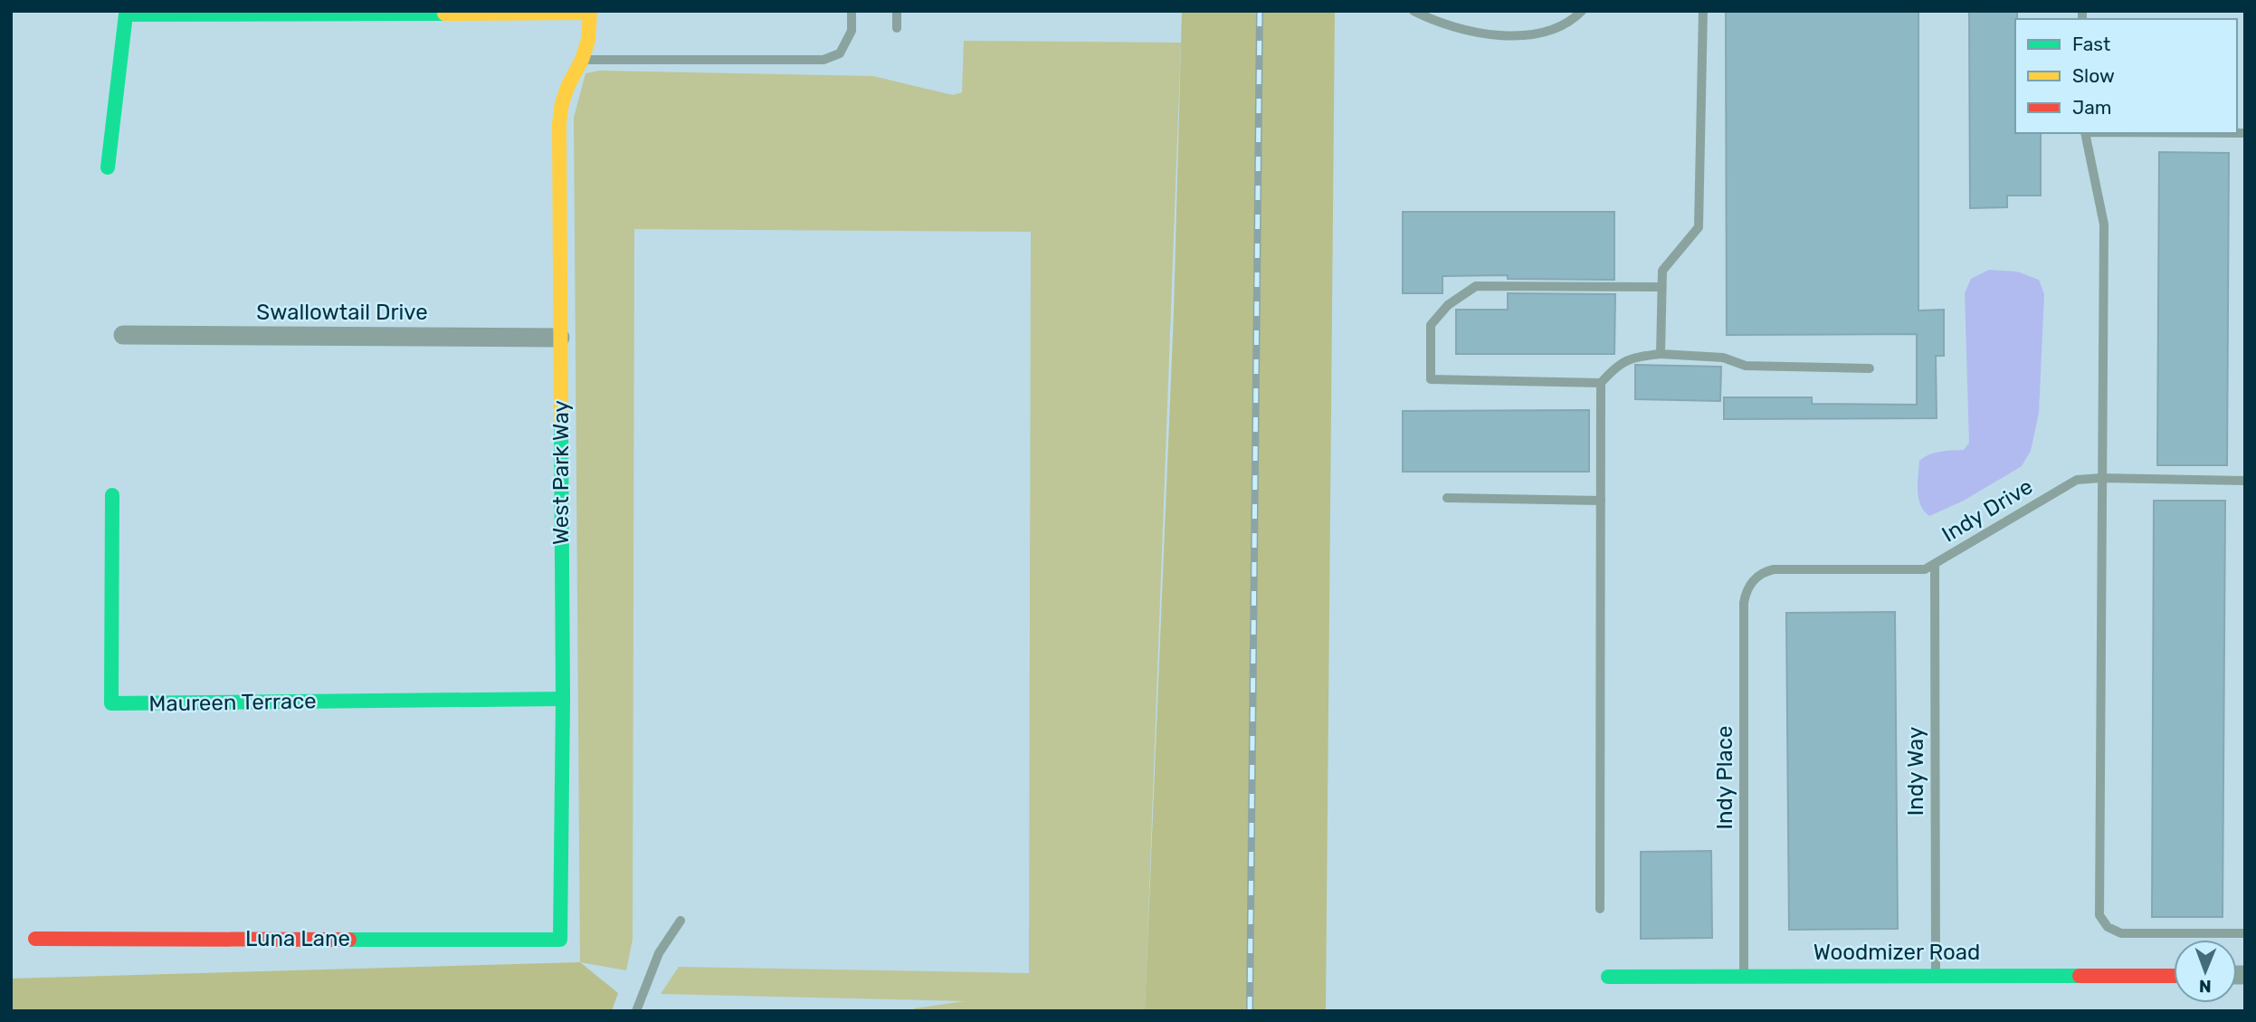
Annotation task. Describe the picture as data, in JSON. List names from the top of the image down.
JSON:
{
  "streets": {
    "street": [
      "Swallowtail Drive",
      "West Park Way",
      "Maureen Terrace",
      "Luna Lane",
      "Woodmizer Road"
    ],
    "lane": ["Indy Drive", "Indy Way", "Indy Place"]
  },
  "crossings": [
    ["Swallowtail Drive", "West Park Way"],
    ["West Park Way", "Maureen Terrace"],
    ["West Park Way", "Luna Lane"],
    ["Indy Drive", "Indy Way"],
    ["Indy Drive", "Indy Place"],
    ["Indy Way", "Woodmizer Road"],
    ["Indy Place", "Woodmizer Road"]
  ],
  "legend": ["Fast", "Slow", "Jam"],
  "north": "bottom"
}
